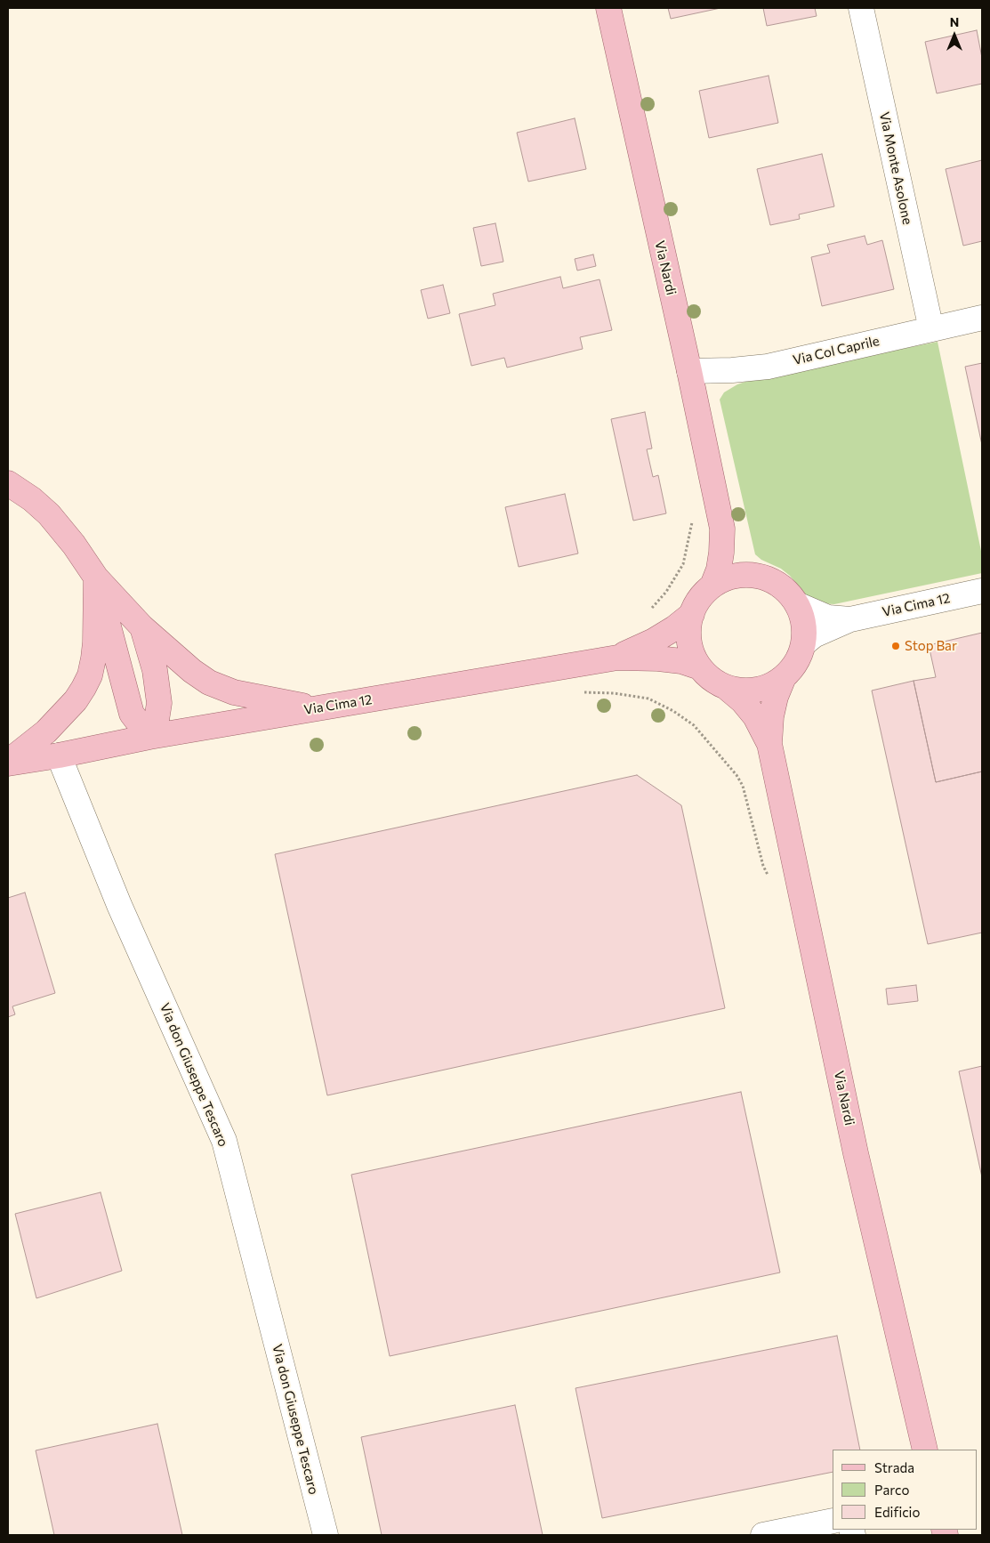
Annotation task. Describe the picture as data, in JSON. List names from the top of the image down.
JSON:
{
  "streets": {
    "main road": ["Via Nardi", "Via Cima 12"],
    "street": ["Via Monte Asolone", "Via Col Caprile", "Via don Giuseppe Tescaro"]
  },
  "crossings": [
    ["Via Monte Asolone", "Via Col Caprile"],
    ["Via Nardi", "Via Col Caprile"],
    ["Via Cima 12", "Via don Giuseppe Tescaro"]
  ],
  "places": ["Stop Bar"],
  "legend": ["Strada", "Parco", "Edificio"],
  "north": "top"
}
